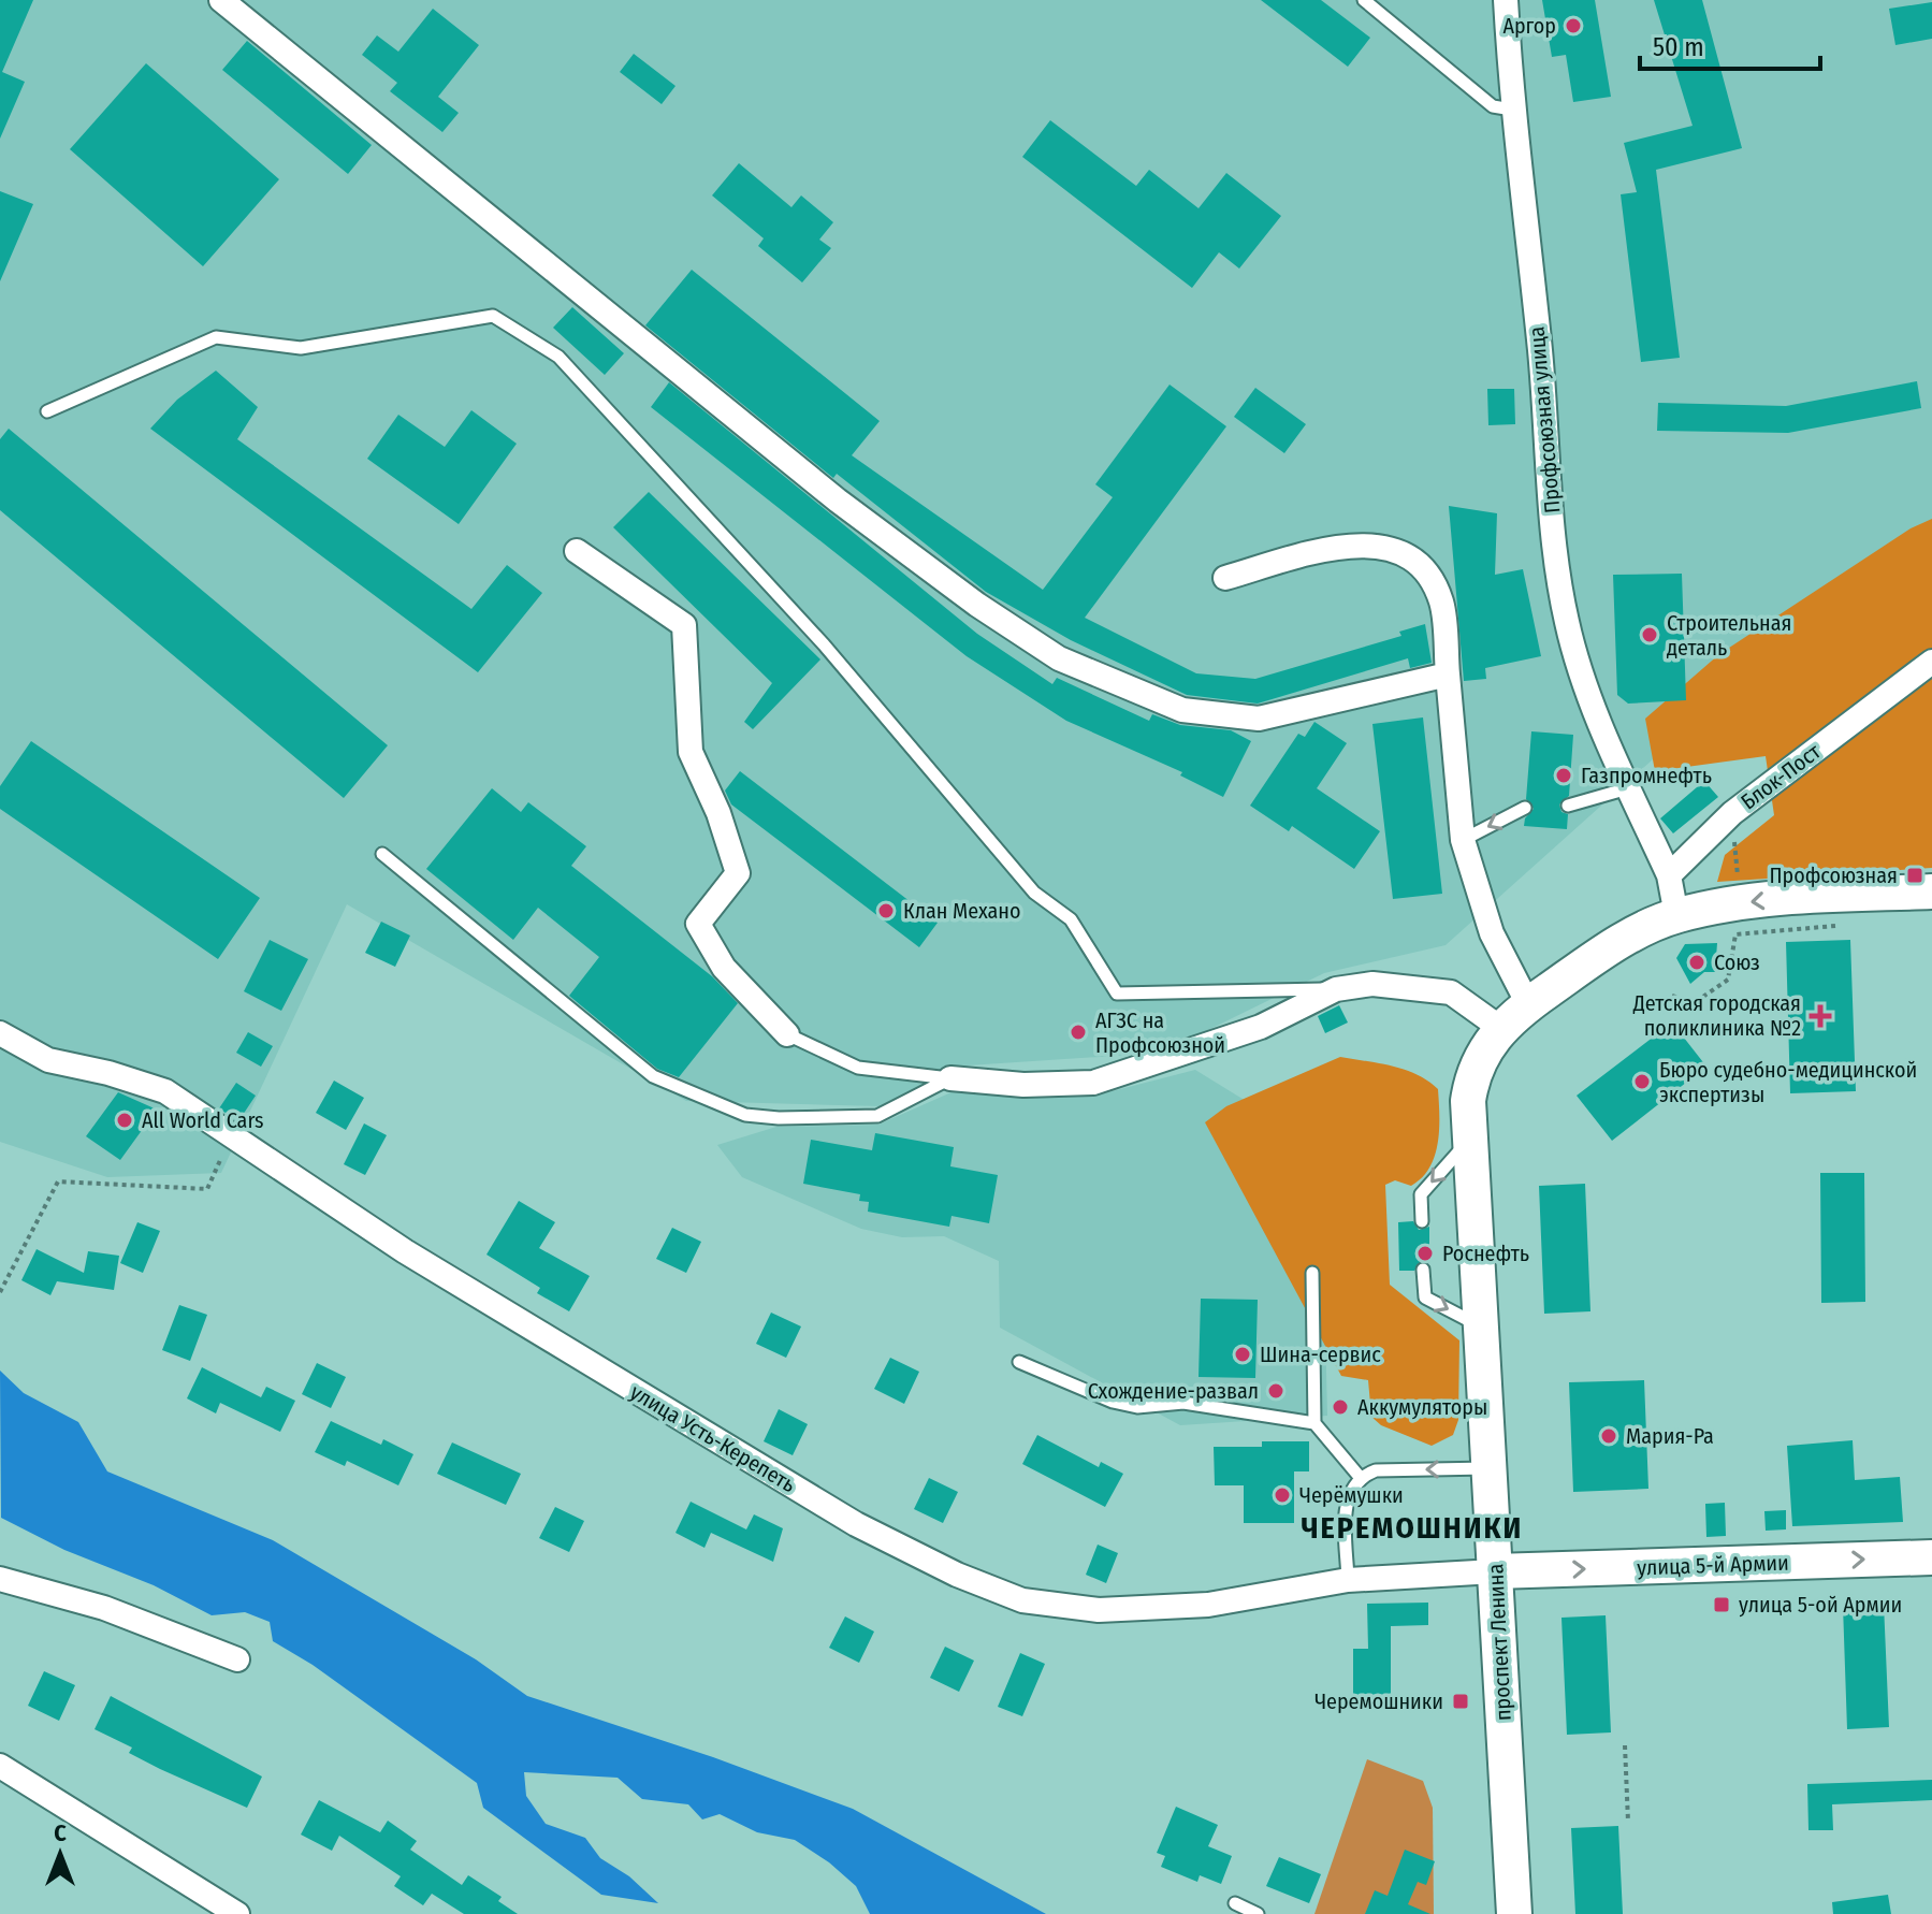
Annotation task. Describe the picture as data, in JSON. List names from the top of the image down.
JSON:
{
  "streets": {
    "main road": ["улица 5-й Армии", "проспект Ленина"],
    "street": ["Профсоюзная улица", "Блок-Пост", "улица Усть-Керепеть"]
  },
  "crossings": [
    ["Профсоюзная улица", "Блок-Пост"],
    ["улица Усть-Керепеть", "улица 5-й Армии"],
    ["улица Усть-Керепеть", "проспект Ленина"],
    ["улица 5-й Армии", "проспект Ленина"]
  ],
  "one_way": ["улица 5-й Армии"],
  "districts": ["ЧЕРЕМОШНИКИ"],
  "places": {
    "other": [
      "Аргор",
      "Строительная деталь",
      "Газпромнефть",
      "Клан Механо",
      "Союз",
      "АГЗС на Профсоюзной",
      "Бюро судебно-медицинской экспертизы",
      "All World Cars",
      "Роснефть",
      "Шина-сервис",
      "Схождение-развал",
      "Аккумуляторы",
      "Мария-Ра",
      "Черёмушки"
    ],
    "transit": ["Профсоюзная", "улица 5-ой Армии", "Черемошники"],
    "health": ["Детская городская поликлиника №2"]
  },
  "scale_bar": "50 m",
  "north": "top"
}
